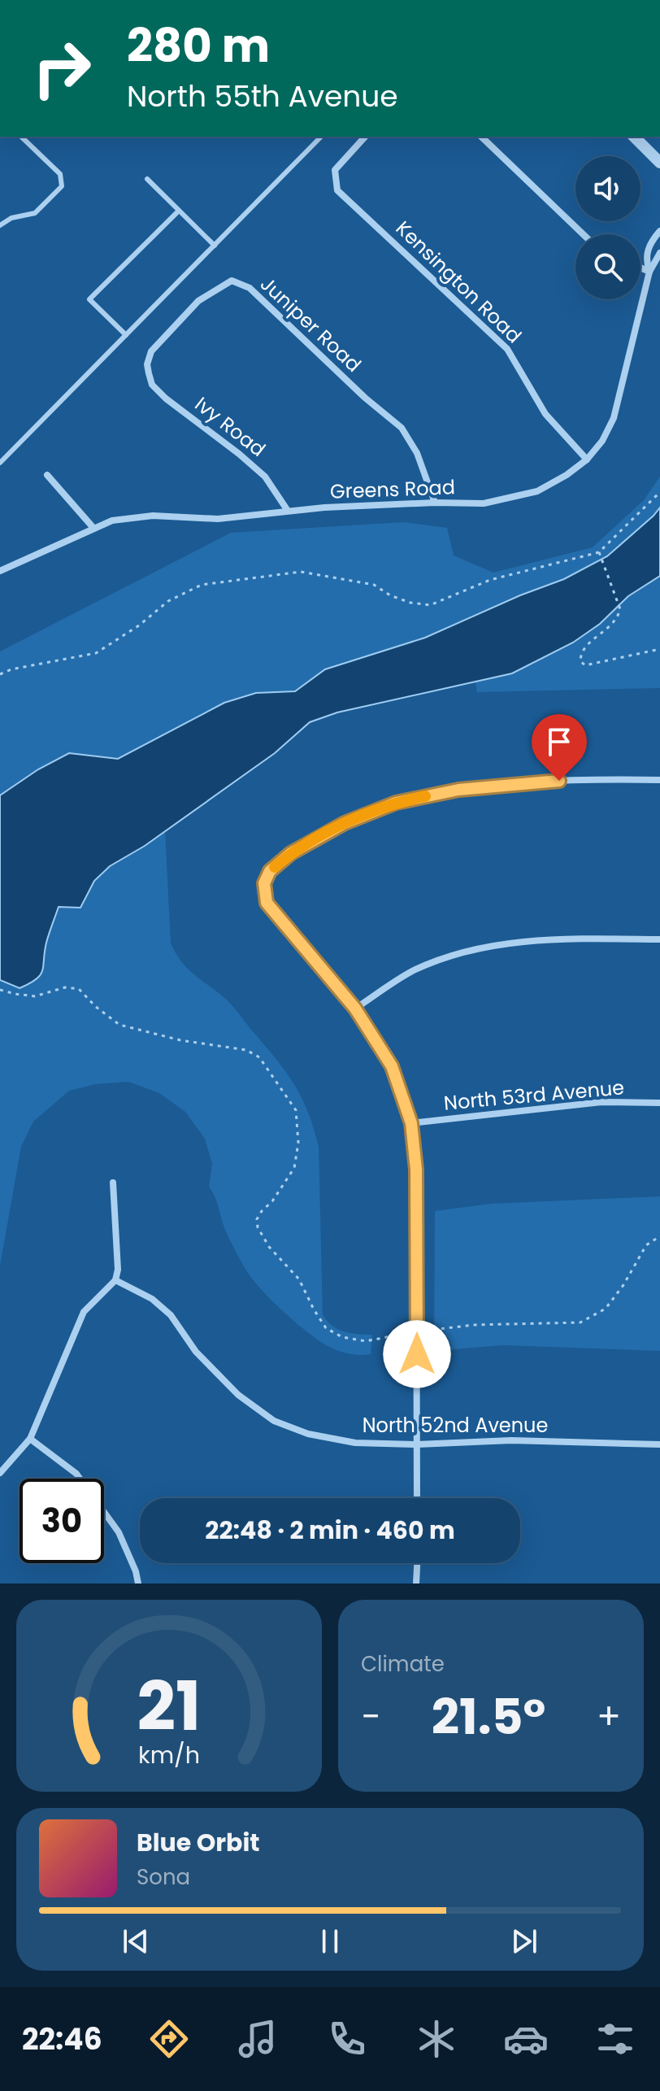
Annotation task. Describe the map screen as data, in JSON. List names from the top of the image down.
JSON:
{
  "streets": {
    "street": [
      "Kensington Road",
      "Juniper Road",
      "Ivy Road",
      "Greens Road",
      "North 53rd Avenue",
      "North 52nd Avenue"
    ]
  },
  "crossings": [
    ["Kensington Road", "Greens Road"],
    ["Juniper Road", "Ivy Road"],
    ["Juniper Road", "Greens Road"],
    ["Ivy Road", "Greens Road"]
  ],
  "page": {
    "turn": ["280 m", "North 55th Avenue"],
    "limit": "30",
    "trip": "22:48 · 2 min · 460 m",
    "tile": "Climate",
    "heat": ["−", "21.5°", "+"],
    "song": ["Blue Orbit", "Sona"],
    "tabs": "22:46",
    "gauge": ["21", "km/h"]
  }
}
